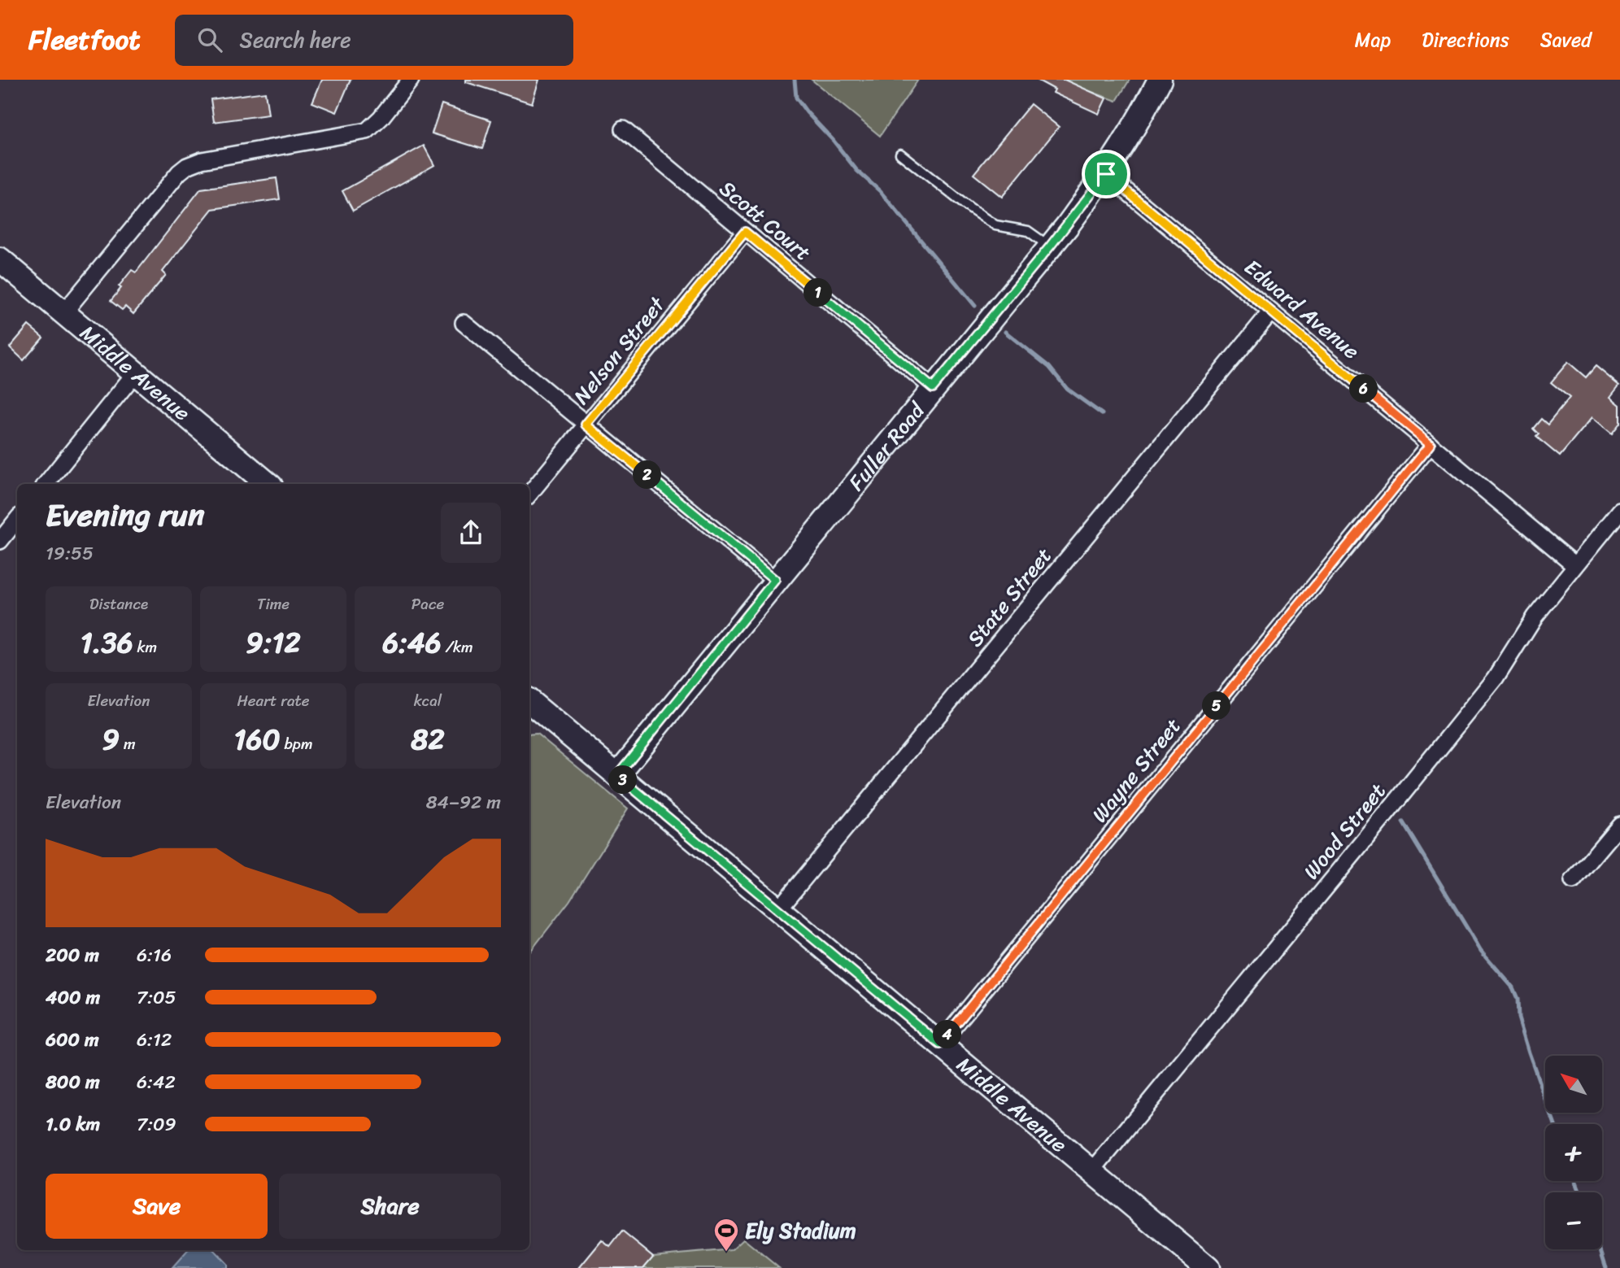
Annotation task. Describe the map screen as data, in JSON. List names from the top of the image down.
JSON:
{
  "streets": {
    "street": [
      "Scott Court",
      "Edward Avenue",
      "Nelson Street",
      "Middle Avenue",
      "Fuller Road",
      "State Street",
      "Wayne Street",
      "Wood Street"
    ]
  },
  "crossings": [
    ["Scott Court", "Nelson Street"],
    ["Scott Court", "Fuller Road"],
    ["Edward Avenue", "Fuller Road"],
    ["Edward Avenue", "State Street"],
    ["Edward Avenue", "Wayne Street"],
    ["Edward Avenue", "Wood Street"],
    ["Middle Avenue", "Fuller Road"],
    ["Middle Avenue", "State Street"],
    ["Middle Avenue", "Wayne Street"],
    ["Middle Avenue", "Wood Street"]
  ],
  "places": {
    "sports": ["Ely Stadium"]
  },
  "north": "top left",
  "page": {
    "header": "Fleetfoot",
    "search": "Search here",
    "nav": ["Map", "Directions", "Saved"],
    "pins": [
      "1",
      "6",
      "2",
      "5",
      "3",
      "4"
    ],
    "heading": ["Evening run", "19:55"],
    "stats": [
      ["Distance", "1.36 km"],
      ["Time", "9:12"],
      ["Pace", "6:46 /km"],
      ["Elevation", "9 m"],
      ["Heart rate", "160 bpm"],
      ["kcal", "82"]
    ],
    "chart": ["Elevation", "84–92 m"],
    "list": [
      {
        "name": "200 m",
        "note": "6:16"
      },
      {
        "name": "400 m",
        "note": "7:05"
      },
      {
        "name": "600 m",
        "note": "6:12"
      },
      {
        "name": "800 m",
        "note": "6:42"
      },
      {
        "name": "1.0 km",
        "note": "7:09"
      }
    ],
    "map_buttons": ["+", "−"],
    "buttons": ["Save", "Share"]
  }
}
